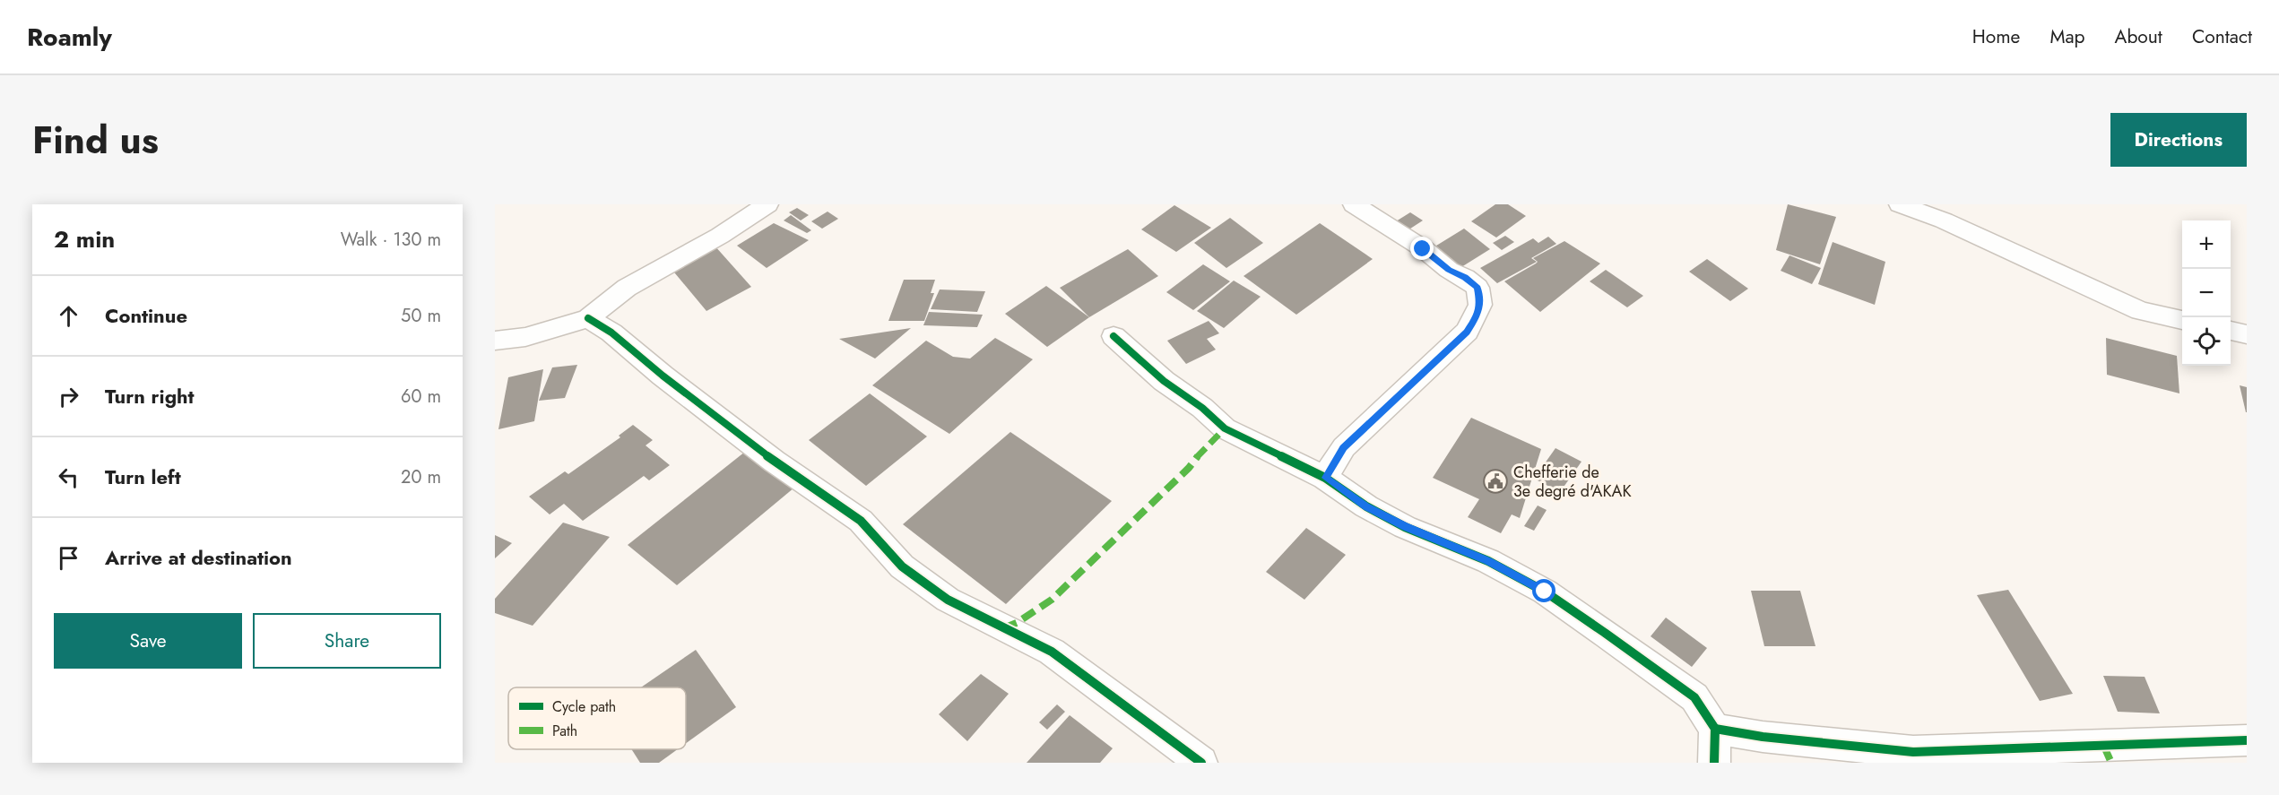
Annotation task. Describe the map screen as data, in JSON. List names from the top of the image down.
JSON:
{
  "places": {
    "public building": ["Chefferie de 3e degré d'AKAK"]
  },
  "legend": ["Cycle path", "Path"],
  "page": {
    "header": "Roamly",
    "nav": [
      "Home",
      "Map",
      "About",
      "Contact"
    ],
    "title": "Find us",
    "buttons": [
      "Directions",
      ["Save", "Share"]
    ],
    "heading": ["2 min", "Walk · 130 m"],
    "map_buttons": ["+", "−"],
    "list": [
      ["Continue", "50 m"],
      ["Turn right", "60 m"],
      ["Turn left", "20 m"],
      "Arrive at destination"
    ]
  }
}
